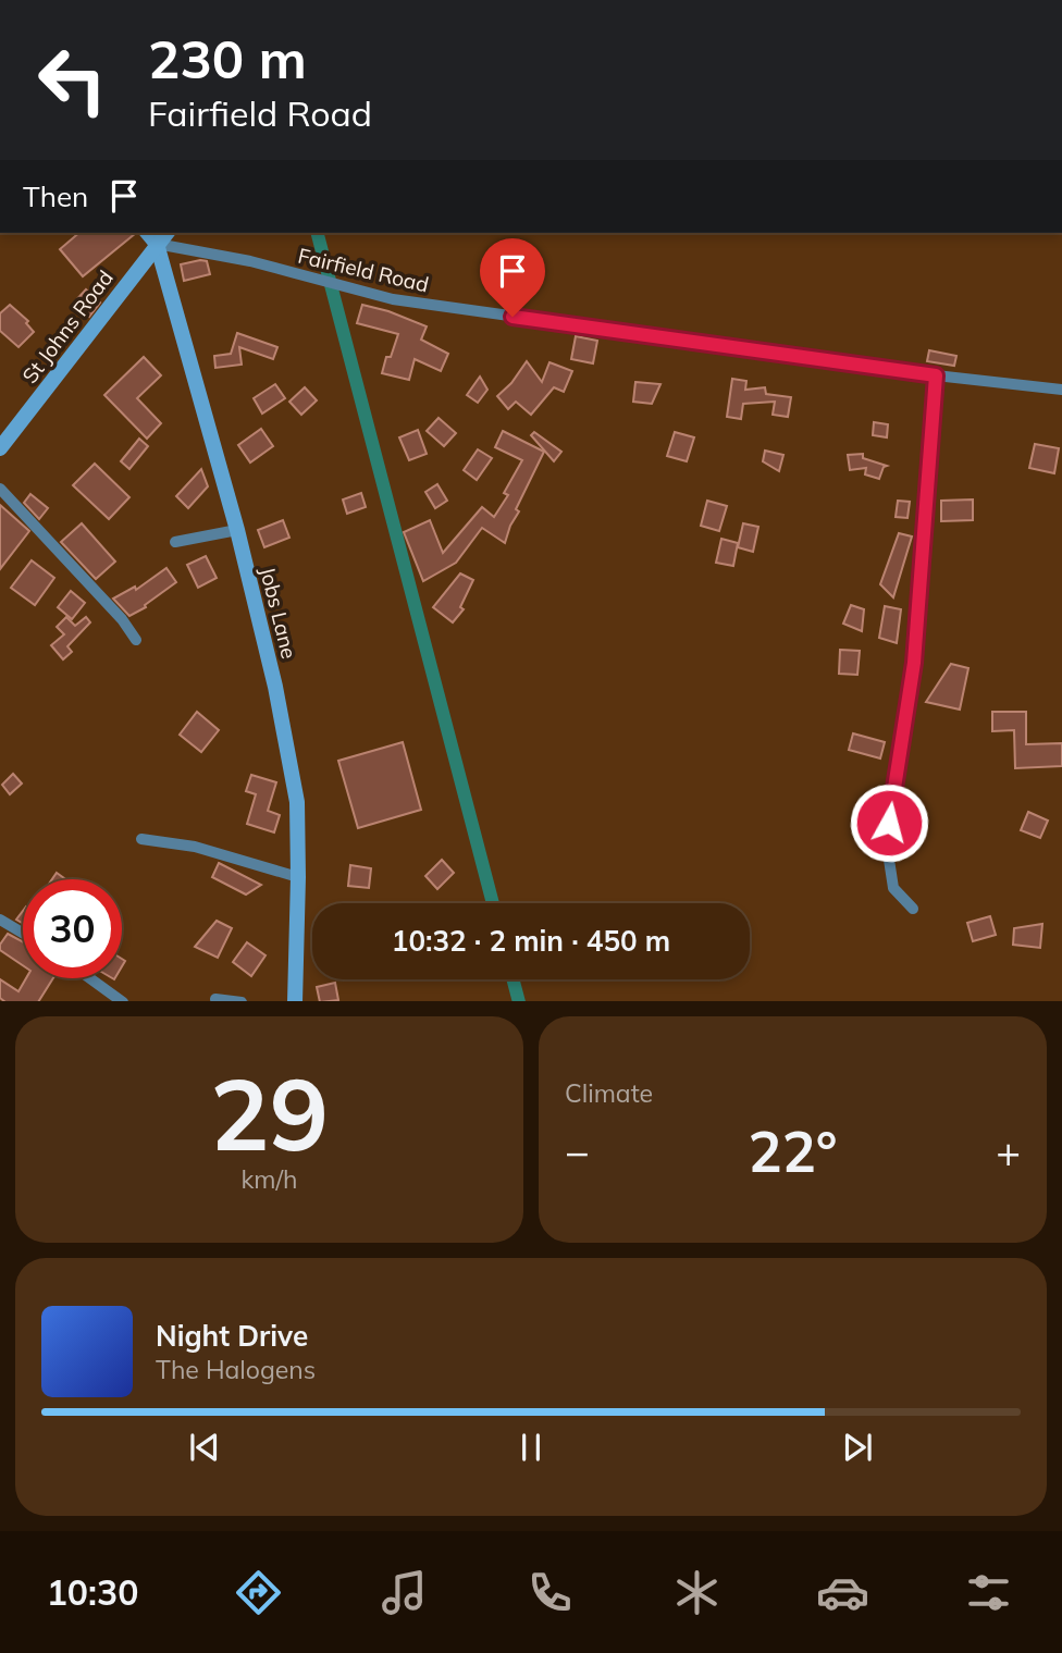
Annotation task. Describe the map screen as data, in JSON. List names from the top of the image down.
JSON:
{
  "streets": {
    "street": ["Fairfield Road", "St Johns Road", "Jobs Lane"]
  },
  "crossings": [
    ["Fairfield Road", "St Johns Road"],
    ["Fairfield Road", "Jobs Lane"],
    ["St Johns Road", "Jobs Lane"]
  ],
  "page": {
    "turn": ["230 m", "Fairfield Road"],
    "then": "Then",
    "limit": "30",
    "trip": "10:32 · 2 min · 450 m",
    "tile": [
      ["29", "km/h"],
      "Climate"
    ],
    "heat": ["−", "22°", "+"],
    "song": ["Night Drive", "The Halogens"],
    "tabs": "10:30"
  }
}
